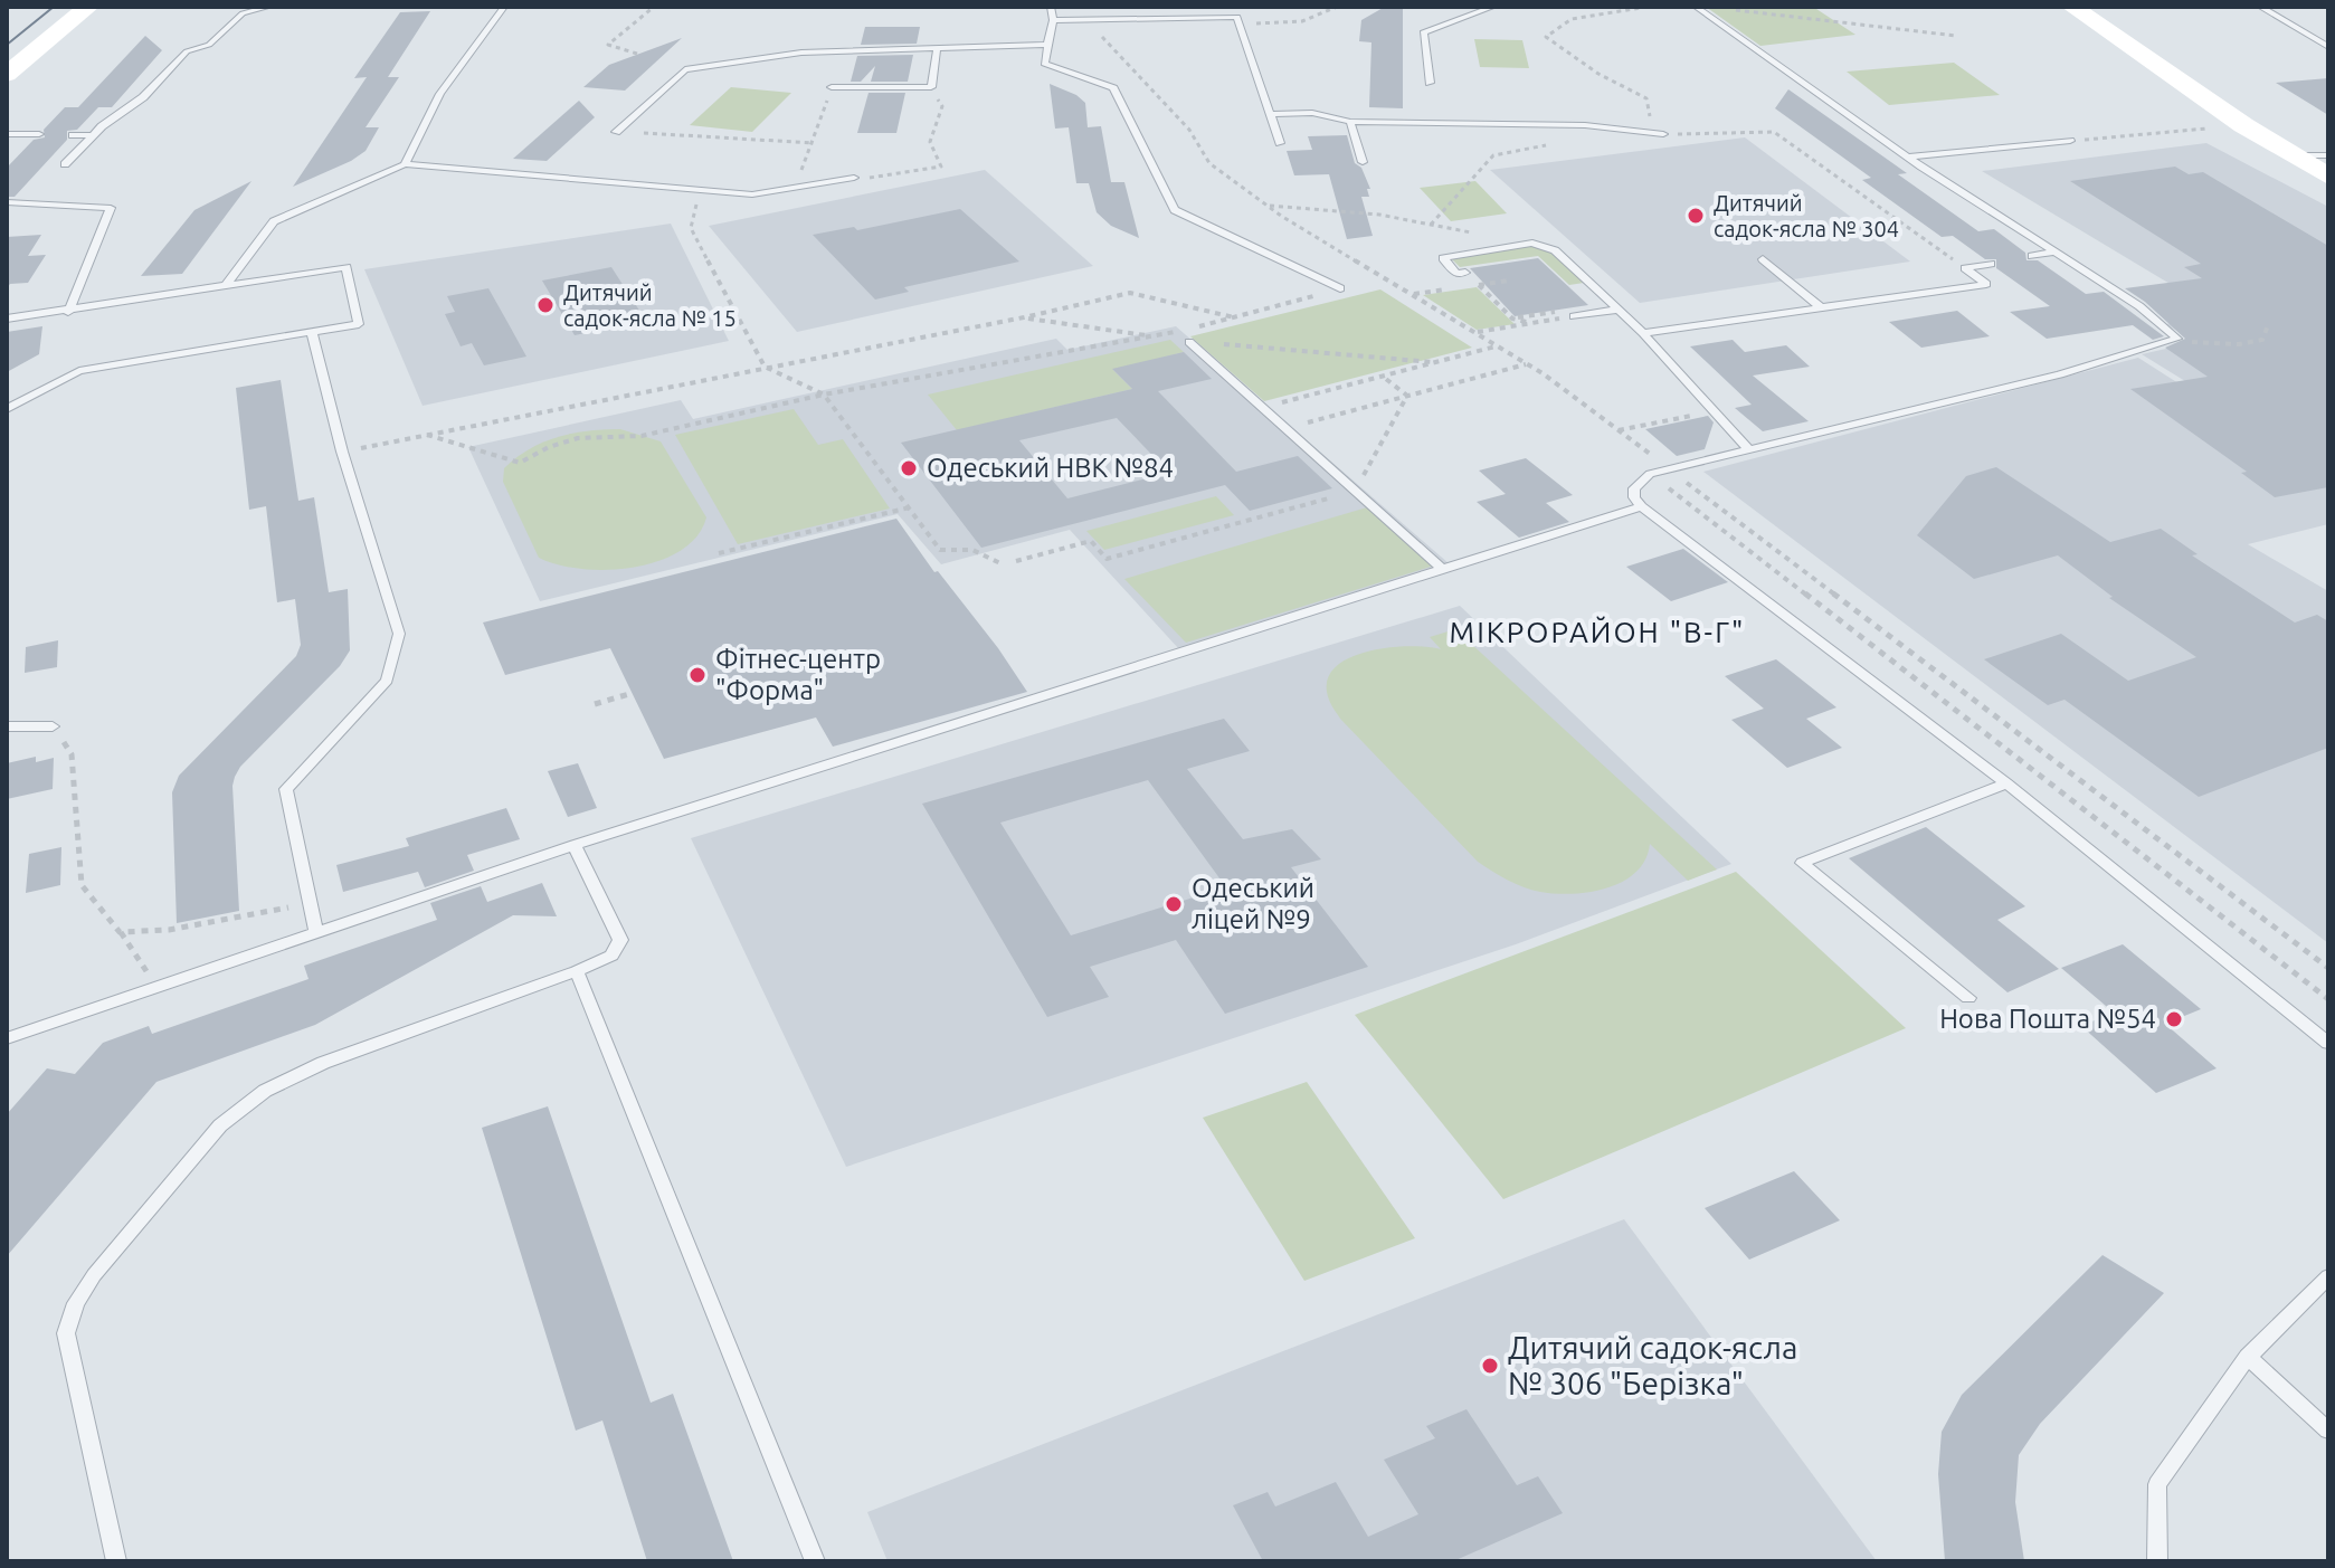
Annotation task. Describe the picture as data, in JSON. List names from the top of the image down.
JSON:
{
  "districts": ["МІКРОРАЙОН \"В-Г\""],
  "places": [
    "Дитячий садок-ясла № 304",
    "Дитячий садок-ясла № 15",
    "Одеський НВК №84",
    "Фітнес-центр \"Форма\"",
    "Одеський ліцей №9",
    "Нова Пошта №54",
    "Дитячий садок-ясла № 306 \"Берізка\""
  ]
}
